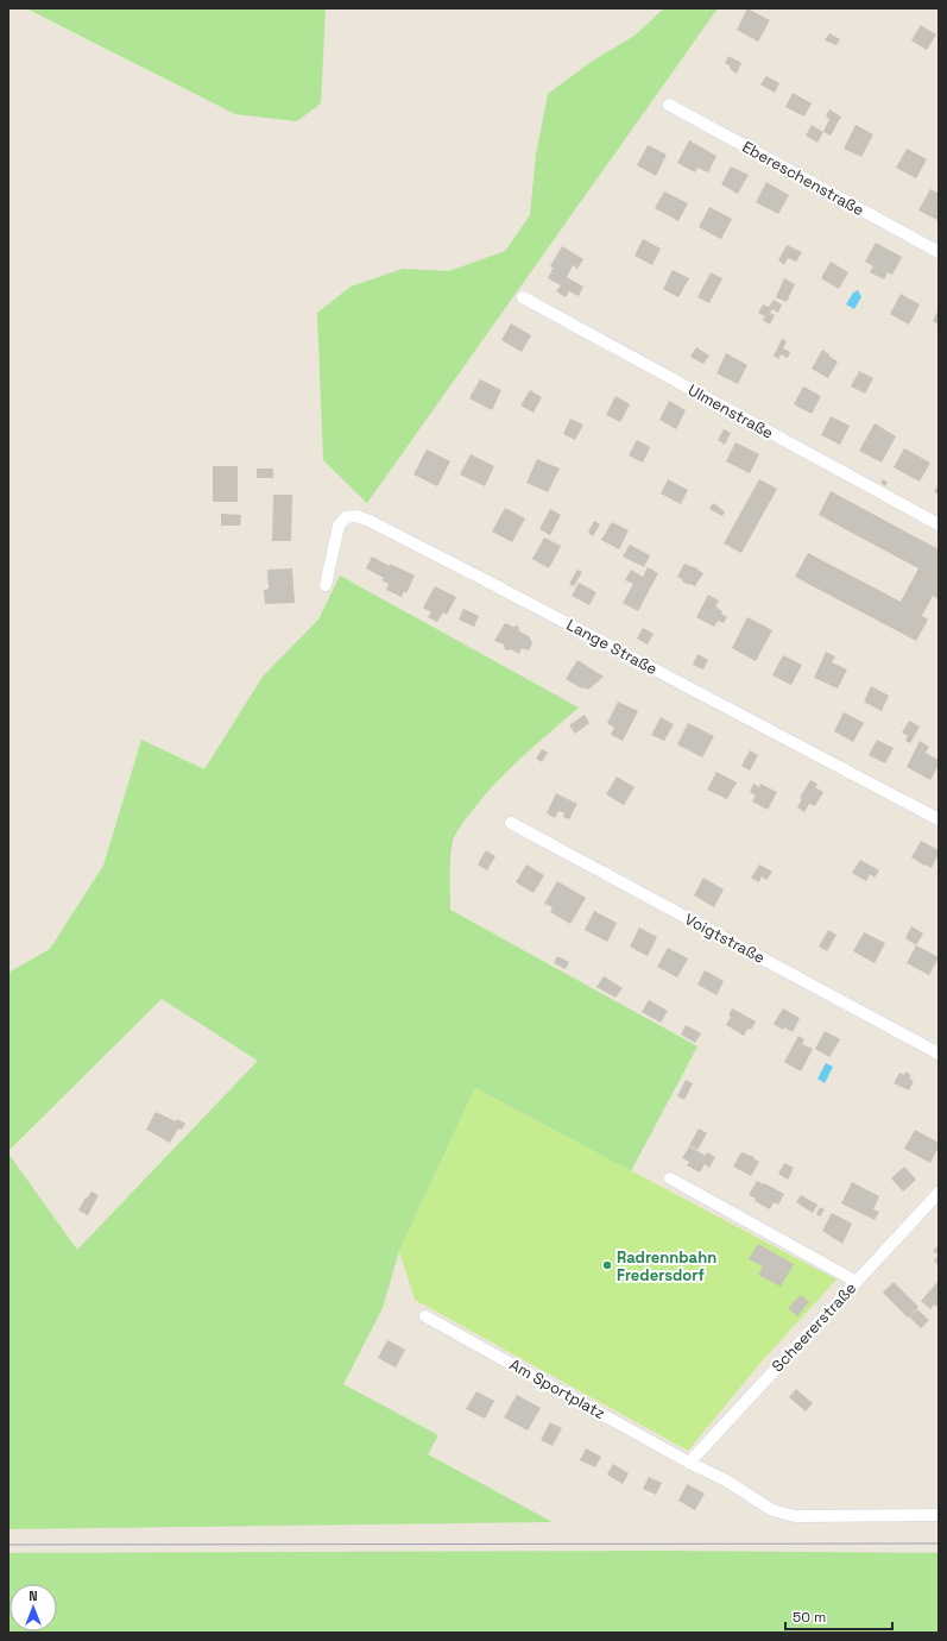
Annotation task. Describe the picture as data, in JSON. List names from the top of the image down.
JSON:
{
  "streets": {
    "street": [
      "Ebereschenstraße",
      "Ulmenstraße",
      "Lange Straße",
      "Voigtstraße",
      "Scheererstraße",
      "Am Sportplatz"
    ]
  },
  "crossings": [
    ["Scheererstraße", "Am Sportplatz"]
  ],
  "places": ["Radrennbahn Fredersdorf"],
  "scale_bar": "50 m",
  "north": "top"
}
